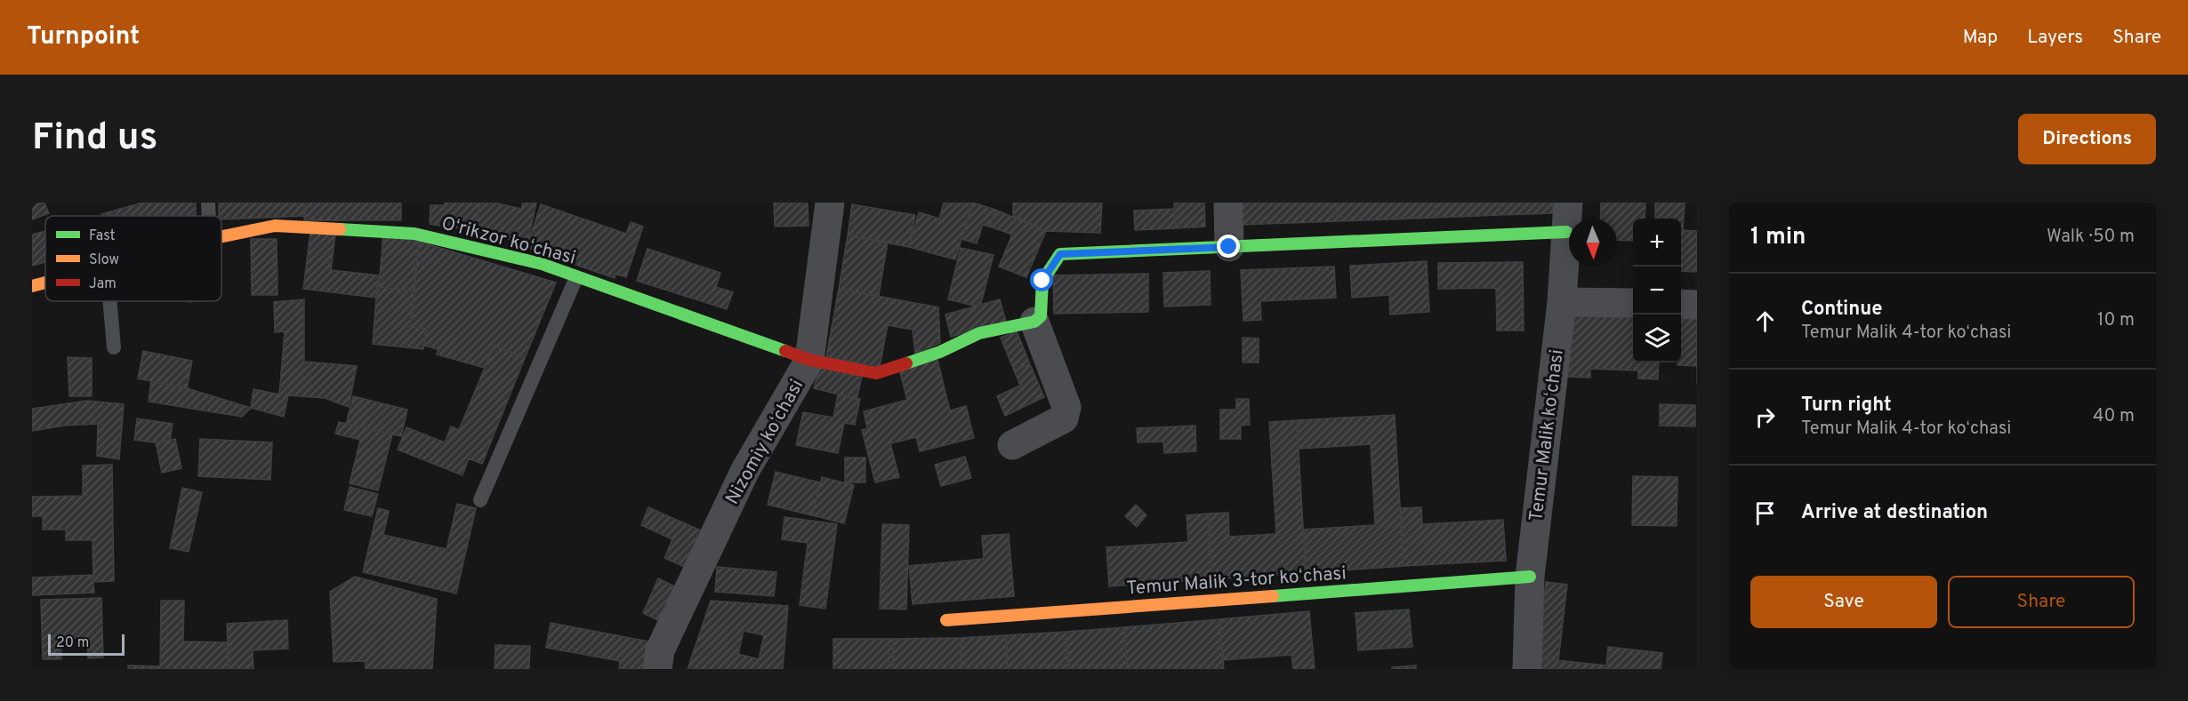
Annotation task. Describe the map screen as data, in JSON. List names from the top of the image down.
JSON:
{
  "streets": {
    "street": [
      "Oʻrikzor koʻchasi",
      "Temur Malik koʻchasi",
      "Nizomiy koʻchasi",
      "Temur Malik 3-tor koʻchasi"
    ]
  },
  "crossings": [
    ["Oʻrikzor koʻchasi", "Nizomiy koʻchasi"],
    ["Temur Malik koʻchasi", "Temur Malik 3-tor koʻchasi"]
  ],
  "legend": ["Fast", "Slow", "Jam"],
  "scale_bar": "20 m",
  "north": "bottom",
  "page": {
    "header": "Turnpoint",
    "nav": ["Map", "Layers", "Share"],
    "buttons": [
      "Directions",
      ["Save", "Share"]
    ],
    "title": "Find us",
    "heading": ["1 min", "Walk · 50 m"],
    "map_buttons": ["+", "−"],
    "list": [
      ["Continue", "Temur Malik 4-tor koʻchasi", "10 m"],
      ["Turn right", "Temur Malik 4-tor koʻchasi", "40 m"],
      "Arrive at destination"
    ],
    "scale": "20 m"
  }
}
